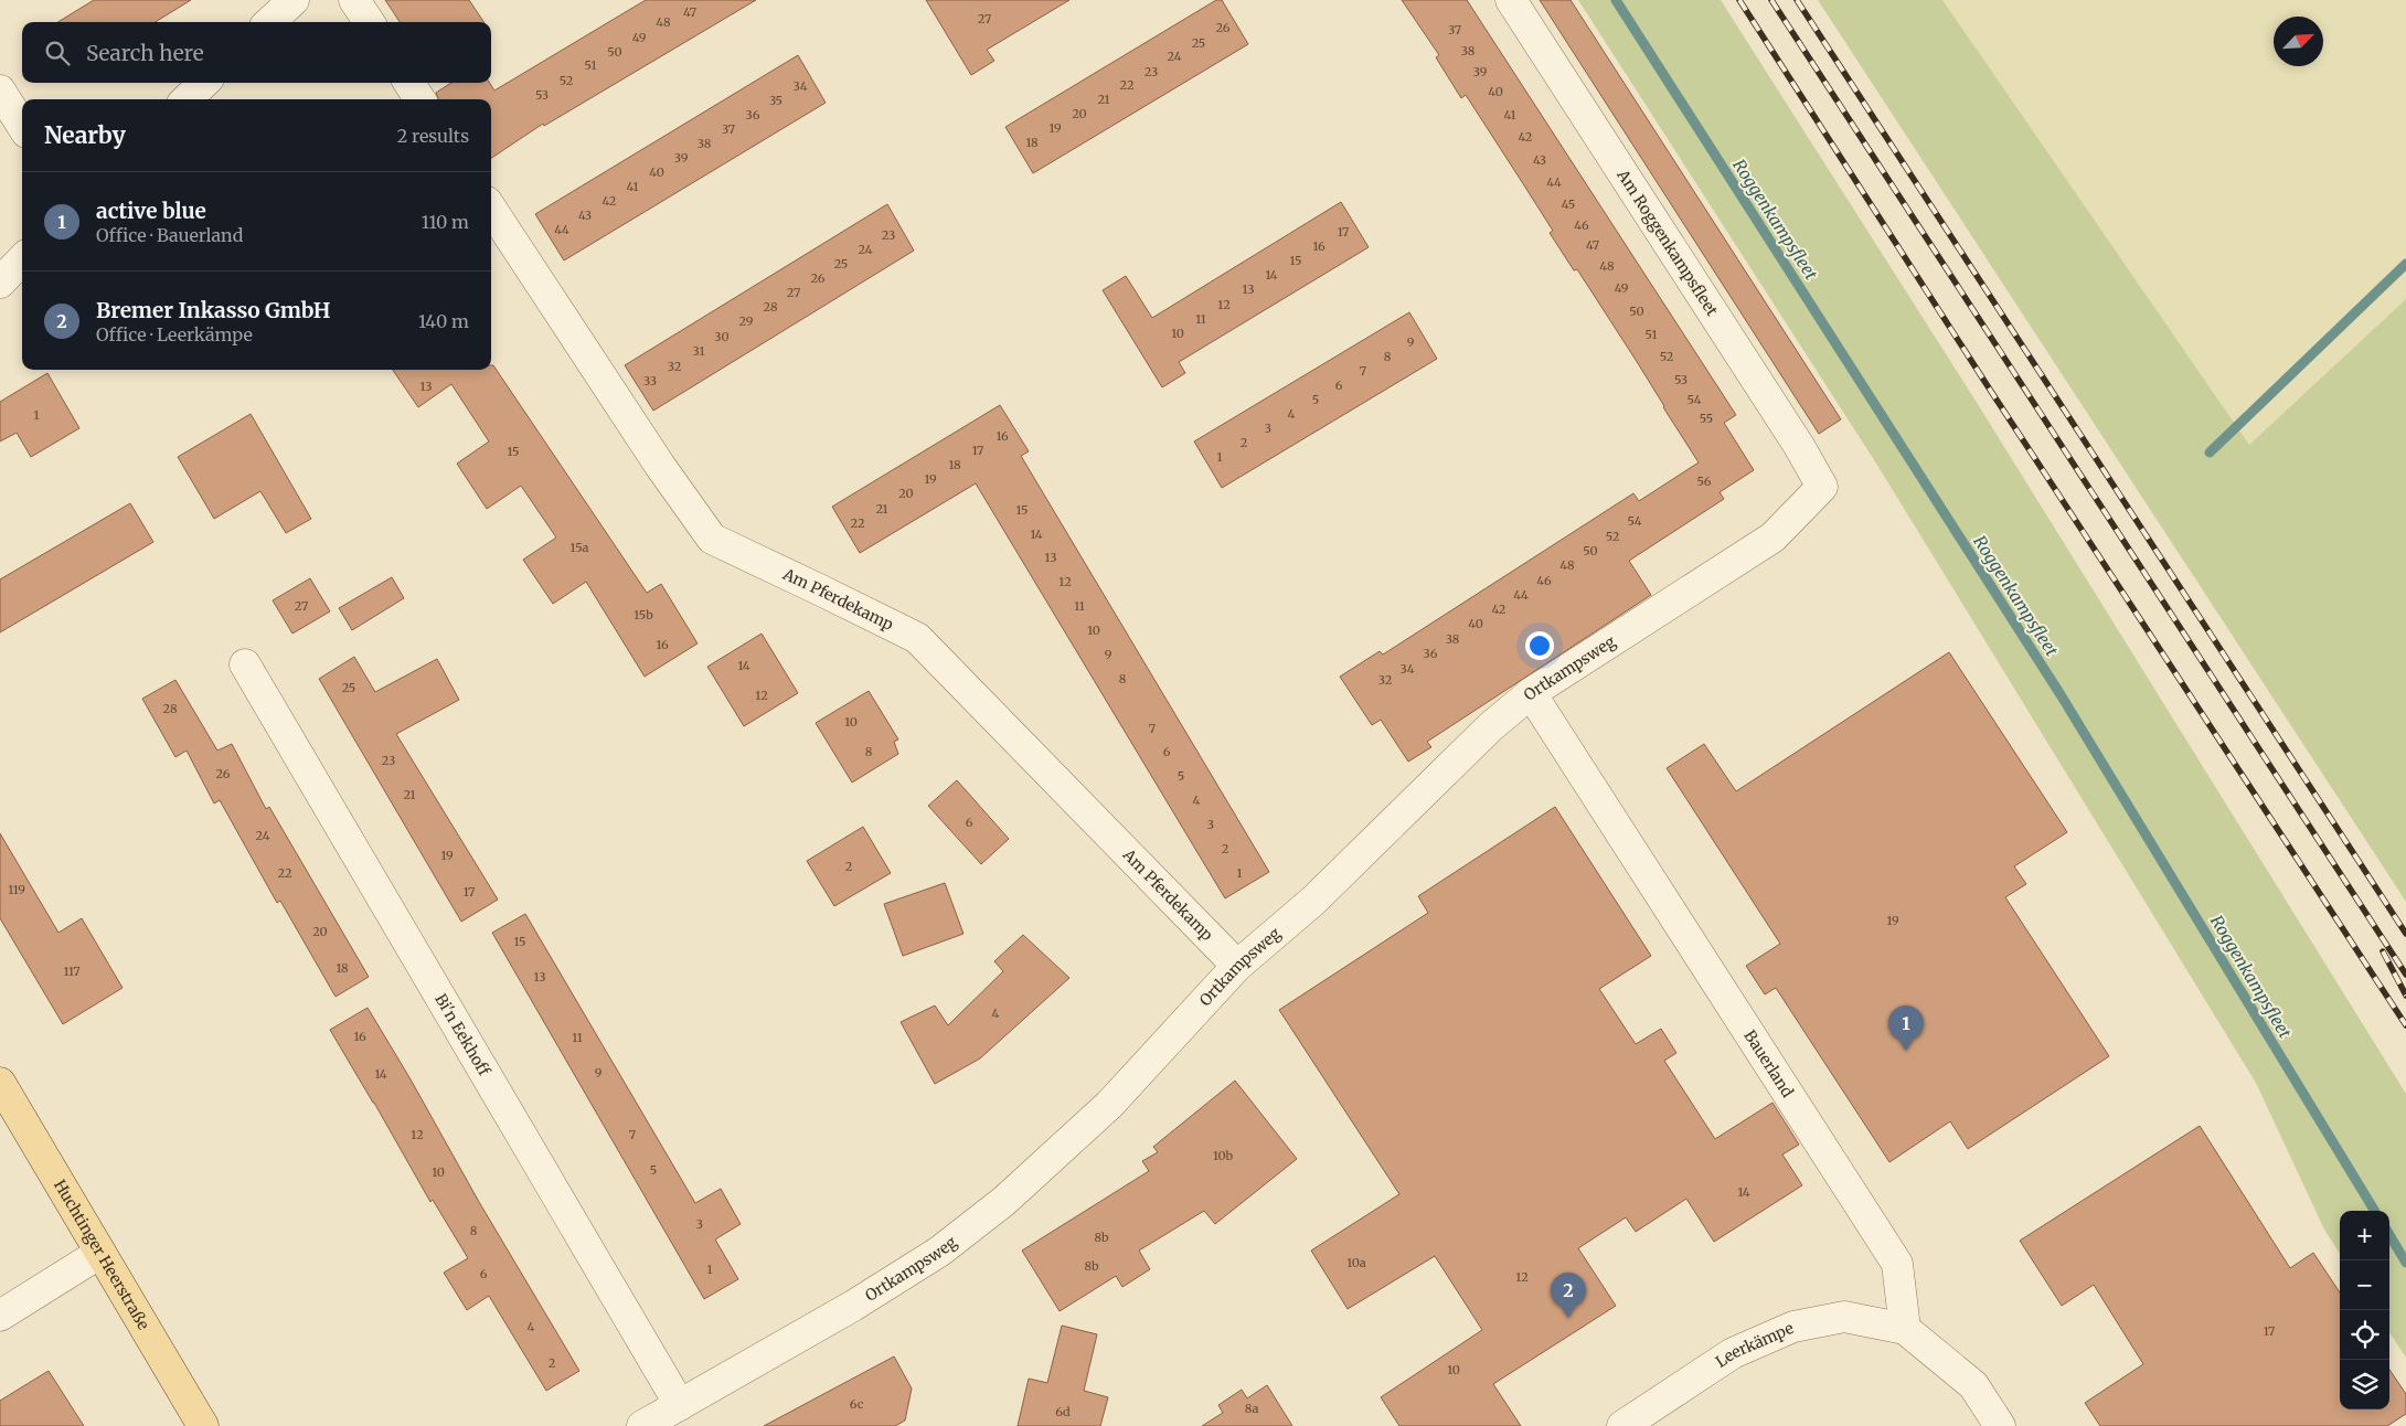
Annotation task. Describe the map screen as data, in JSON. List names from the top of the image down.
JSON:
{
  "streets": {
    "main road": ["Huchtinger Heerstraße"],
    "street": [
      "Am Roggenkampsfleet",
      "Am Pferdekamp",
      "Ortkampsweg",
      "Bi'n Eekhoff",
      "Bauerland",
      "Leerkämpe"
    ]
  },
  "crossings": [
    ["Am Roggenkampsfleet", "Ortkampsweg"],
    ["Am Pferdekamp", "Ortkampsweg"],
    ["Ortkampsweg", "Bi'n Eekhoff"],
    ["Ortkampsweg", "Bauerland"],
    ["Bauerland", "Leerkämpe"]
  ],
  "water": ["Roggenkampsfleet"],
  "house_numbers": [
    "47",
    "27",
    "48",
    "26",
    "37",
    "49",
    "25",
    "38",
    "50",
    "24",
    "51",
    "23",
    "39",
    "52",
    "22",
    "34",
    "40",
    "53",
    "21",
    "35",
    "20",
    "36",
    "41",
    "19",
    "37",
    "42",
    "18",
    "38",
    "39",
    "43",
    "40",
    "44",
    "41",
    "42",
    "45",
    "43",
    "46",
    "44",
    "17",
    "23",
    "47",
    "16",
    "24",
    "15",
    "25",
    "48",
    "14",
    "26",
    "49",
    "13",
    "27",
    "12",
    "28",
    "50",
    "11",
    "29",
    "10",
    "51",
    "30",
    "9",
    "31",
    "8",
    "52",
    "32",
    "7",
    "53",
    "33",
    "6",
    "13",
    "5",
    "54",
    "4",
    "1",
    "55",
    "3",
    "16",
    "2",
    "17",
    "15",
    "1",
    "18",
    "19",
    "56",
    "20",
    "21",
    "15",
    "54",
    "22",
    "14",
    "52",
    "15a",
    "50",
    "13",
    "48",
    "46",
    "12",
    "44",
    "27",
    "11",
    "42",
    "15b",
    "40",
    "10",
    "38",
    "16",
    "36",
    "9",
    "14",
    "34",
    "8",
    "32",
    "25",
    "12",
    "28",
    "10",
    "7",
    "8",
    "6",
    "23",
    "26",
    "5",
    "21",
    "4",
    "6",
    "3",
    "24",
    "2",
    "19",
    "2",
    "22",
    "1",
    "119",
    "17",
    "19",
    "20",
    "15",
    "18",
    "117",
    "13",
    "4",
    "16",
    "11",
    "9",
    "14",
    "12",
    "7",
    "10b",
    "5",
    "10",
    "14",
    "3",
    "8",
    "8b",
    "10a",
    "8b",
    "1",
    "6",
    "12",
    "4",
    "17",
    "2",
    "10",
    "6c",
    "8a",
    "6d"
  ],
  "north": "top right",
  "page": {
    "search": "Search here",
    "heading": ["Nearby", "2 results"],
    "list": [
      {
        "mark": "1",
        "name": "active blue",
        "note": "Office · Bauerland",
        "value": "110 m"
      },
      {
        "mark": "2",
        "name": "Bremer Inkasso GmbH",
        "note": "Office · Leerkämpe",
        "value": "140 m"
      }
    ],
    "pins": ["1", "2"],
    "map_buttons": ["+", "−"]
  }
}
